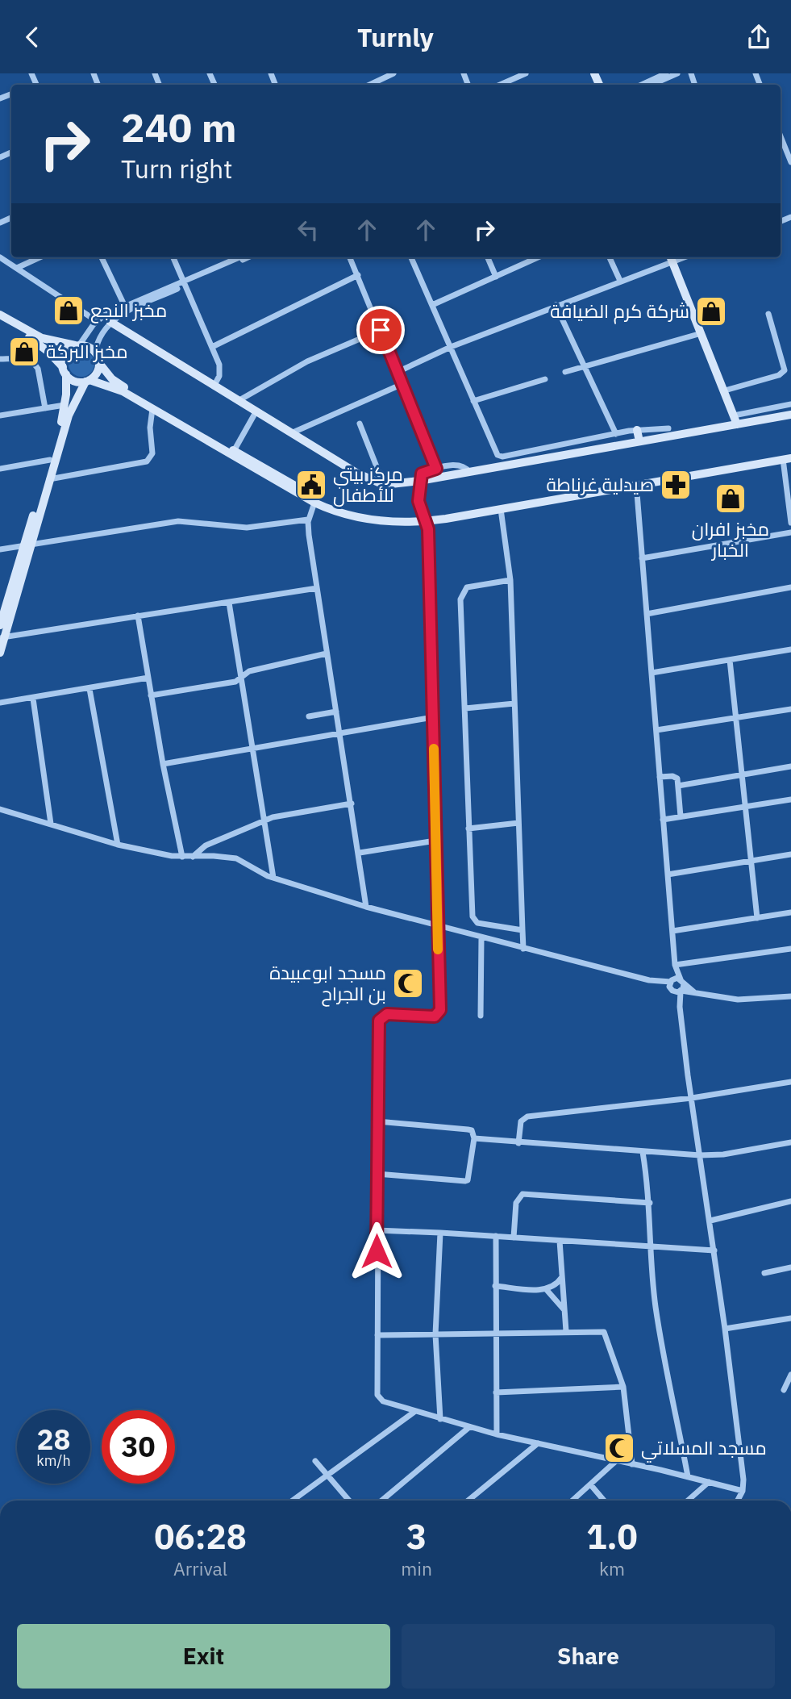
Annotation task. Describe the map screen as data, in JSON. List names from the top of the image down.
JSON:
{
  "places": {
    "shop": [
      "مخبز النجع",
      "شركة كرم الضيافة",
      "مخبز البركة",
      "مخبز افران الخبار"
    ],
    "public building": ["مركز بيتي للأطفال"],
    "pharmacy": ["صيدلية غرناطة"],
    "mosque": ["مسجد ابوعبيدة بن الجراح", "مسجد المسلاتي"]
  },
  "page": {
    "header": "Turnly",
    "turn": ["240 m", "Turn right"],
    "speed": "28 km/h",
    "limit": "30",
    "eta": [
      "06:28",
      "Arrival",
      "3",
      "min",
      "1.0",
      "km"
    ],
    "buttons": ["Exit", "Share"]
  }
}
